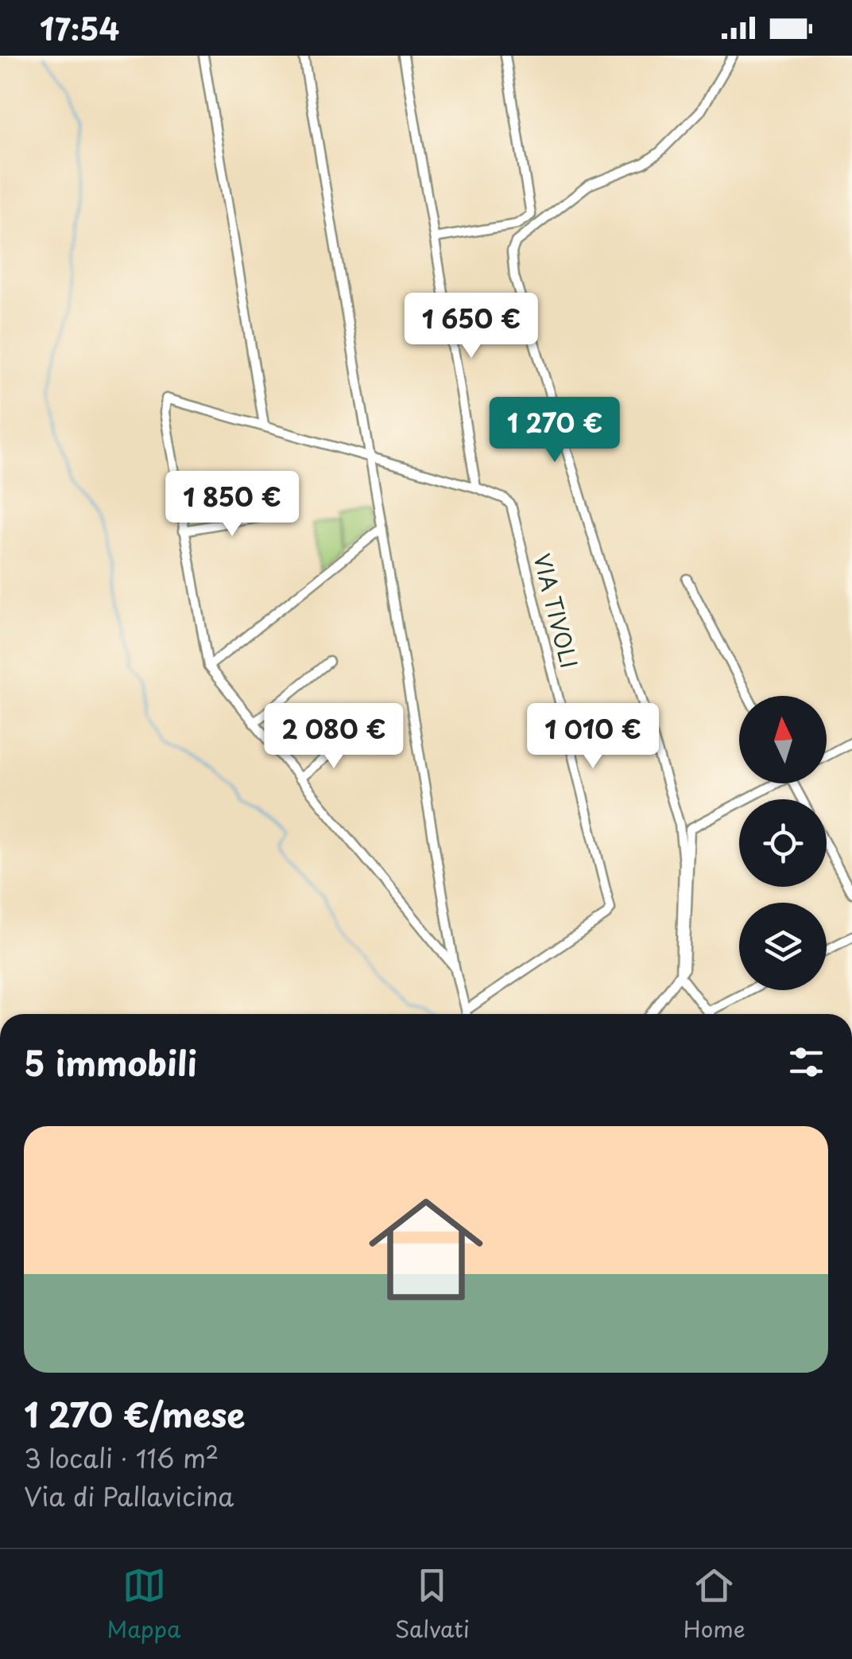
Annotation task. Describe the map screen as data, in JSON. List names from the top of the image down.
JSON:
{
  "streets": {
    "street": ["VIA TIVOLI"]
  },
  "north": "top",
  "page": {
    "status": "17:54",
    "price": [
      "1 650 €",
      "1 270 €",
      "1 850 €",
      "2 080 €",
      "1 010 €"
    ],
    "heading": "5 immobili",
    "list": [
      {
        "name": "1 270 €/mese",
        "note": "3 locali · 116 m² · Via di Pallavicina"
      }
    ],
    "tabs": ["Mappa", "Salvati", "Home"]
  }
}
